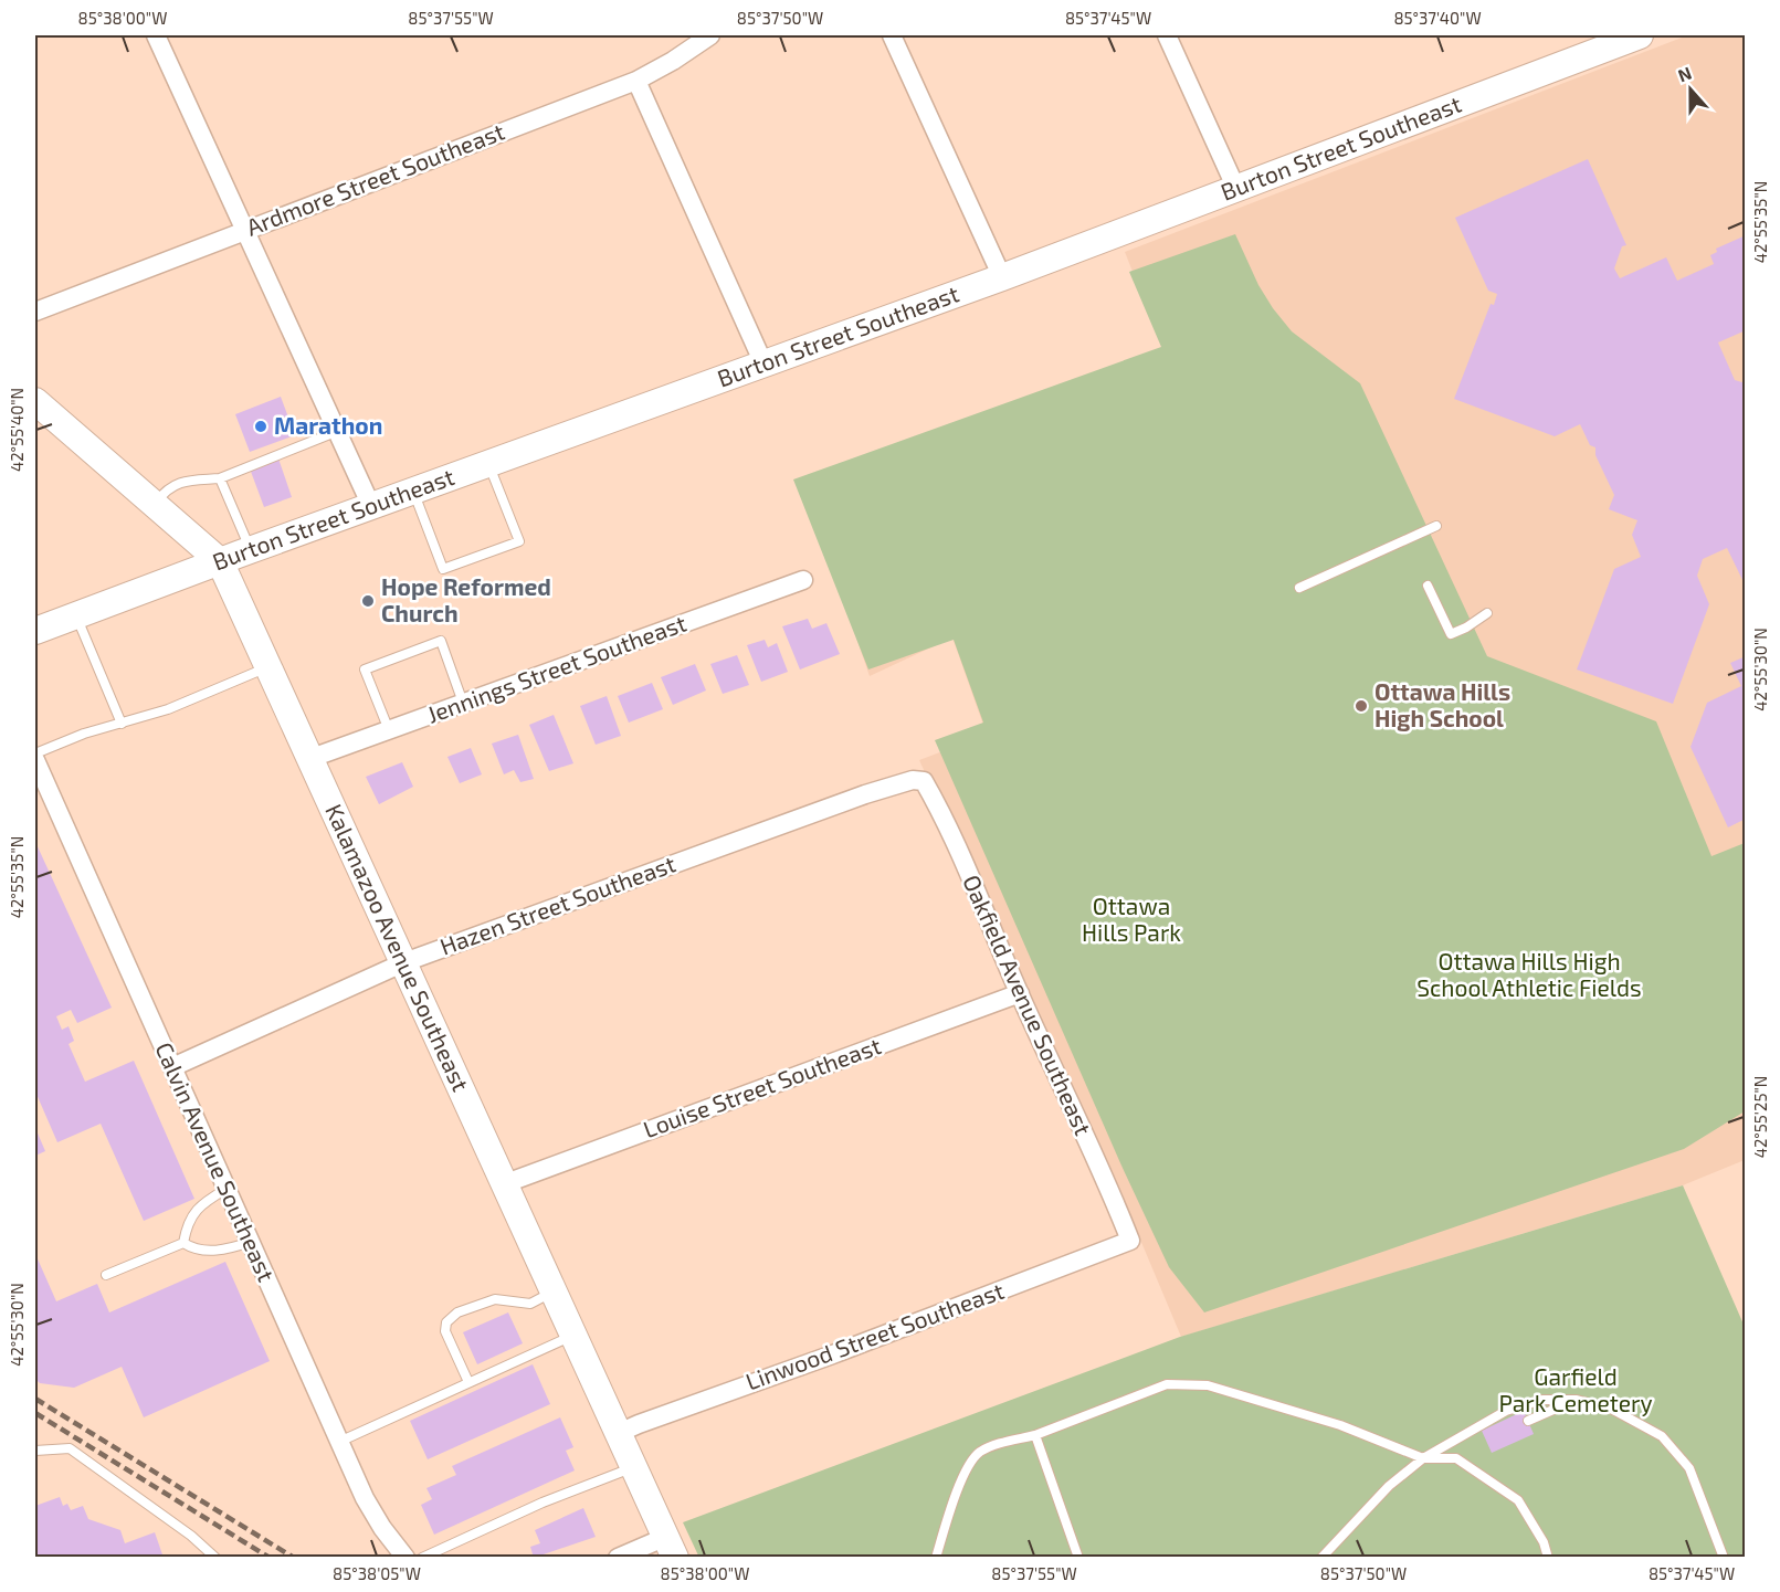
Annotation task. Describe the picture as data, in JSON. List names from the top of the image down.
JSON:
{
  "streets": {
    "main road": ["Burton Street Southeast", "Kalamazoo Avenue Southeast"],
    "street": [
      "Ardmore Street Southeast",
      "Jennings Street Southeast",
      "Hazen Street Southeast",
      "Oakfield Avenue Southeast",
      "Louise Street Southeast",
      "Calvin Avenue Southeast",
      "Linwood Street Southeast"
    ]
  },
  "crossings": [
    ["Burton Street Southeast", "Kalamazoo Avenue Southeast"],
    ["Jennings Street Southeast", "Kalamazoo Avenue Southeast"],
    ["Hazen Street Southeast", "Kalamazoo Avenue Southeast"],
    ["Hazen Street Southeast", "Oakfield Avenue Southeast"],
    ["Hazen Street Southeast", "Calvin Avenue Southeast"],
    ["Kalamazoo Avenue Southeast", "Louise Street Southeast"],
    ["Kalamazoo Avenue Southeast", "Linwood Street Southeast"],
    ["Oakfield Avenue Southeast", "Louise Street Southeast"],
    ["Oakfield Avenue Southeast", "Linwood Street Southeast"]
  ],
  "parks": ["Ottawa Hills Park", "Ottawa Hills High School Athletic Fields", "Garfield Park Cemetery"],
  "places": ["Marathon", "Hope Reformed Church", "Ottawa Hills High School"],
  "north": "top",
  "coordinates": [
    "85°38'00\"W",
    "85°37'55\"W",
    "85°37'50\"W",
    "85°37'45\"W",
    "85°37'40\"W",
    "42°55'35\"N",
    "42°55'40\"N",
    "42°55'30\"N",
    "42°55'25\"N",
    "85°38'05\"W"
  ]
}
